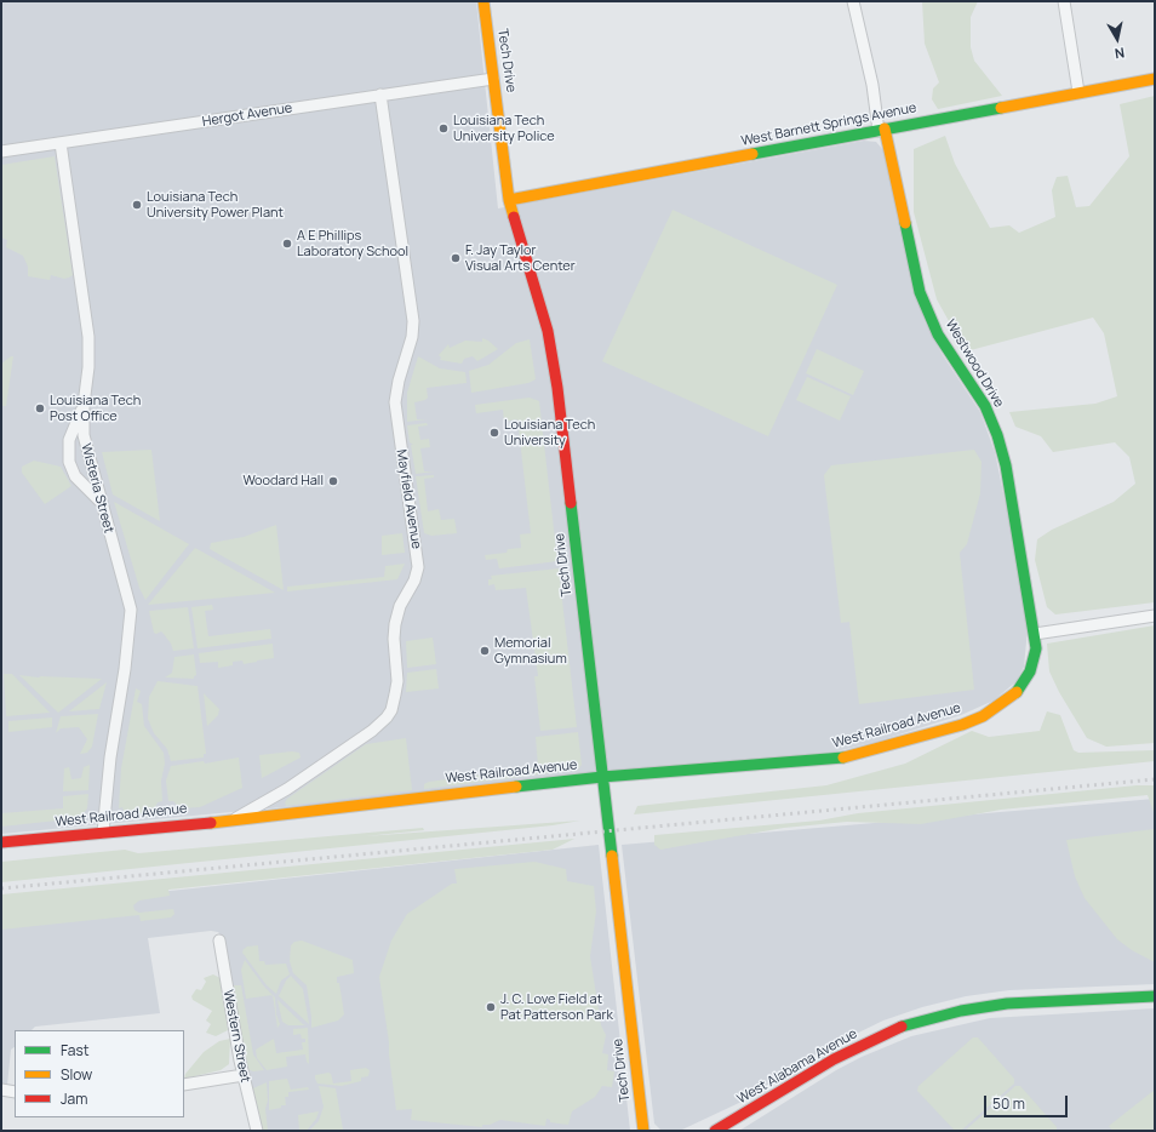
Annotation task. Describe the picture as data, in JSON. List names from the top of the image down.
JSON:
{
  "streets": {
    "street": [
      "Tech Drive",
      "Hergot Avenue",
      "West Barnett Springs Avenue",
      "Westwood Drive",
      "Wisteria Street",
      "Mayfield Avenue",
      "West Railroad Avenue",
      "Western Street",
      "West Alabama Avenue"
    ]
  },
  "crossings": [
    ["Tech Drive", "Hergot Avenue"],
    ["Tech Drive", "West Barnett Springs Avenue"],
    ["Tech Drive", "West Railroad Avenue"],
    ["Hergot Avenue", "Wisteria Street"],
    ["Hergot Avenue", "Mayfield Avenue"],
    ["West Barnett Springs Avenue", "Westwood Drive"],
    ["Westwood Drive", "West Railroad Avenue"],
    ["Wisteria Street", "West Railroad Avenue"],
    ["Mayfield Avenue", "West Railroad Avenue"]
  ],
  "places": [
    "Louisiana Tech University Police",
    "Louisiana Tech University Power Plant",
    "A E Phillips Laboratory School",
    "F. Jay Taylor Visual Arts Center",
    "Louisiana Tech Post Office",
    "Louisiana Tech University",
    "Woodard Hall",
    "Memorial Gymnasium",
    "J. C. Love Field at Pat Patterson Park"
  ],
  "legend": ["Fast", "Slow", "Jam"],
  "scale_bar": "50 m",
  "north": "bottom"
}
